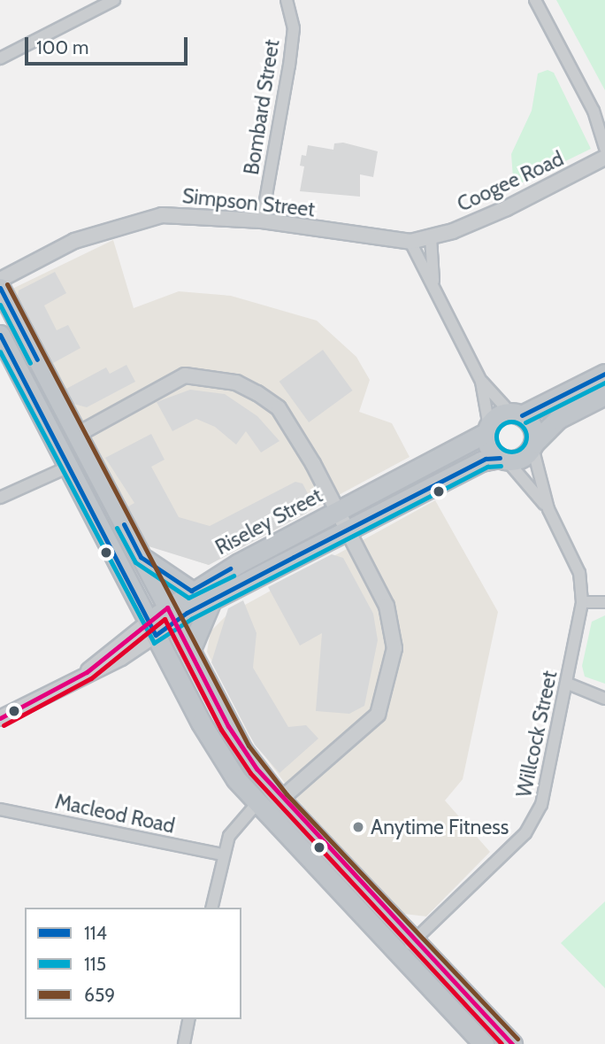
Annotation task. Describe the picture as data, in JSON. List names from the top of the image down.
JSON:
{
  "streets": {
    "highway": ["Riseley Street"],
    "street": [
      "Bombard Street",
      "Coogee Road",
      "Simpson Street",
      "Willcock Street",
      "Macleod Road"
    ]
  },
  "crossings": [
    ["Bombard Street", "Simpson Street"],
    ["Coogee Road", "Simpson Street"],
    ["Riseley Street", "Willcock Street"]
  ],
  "places": ["Anytime Fitness"],
  "lines": ["transit line 659", "transit line 114", "transit line 115"],
  "legend": ["114", "115", "659"],
  "scale_bar": "100 m"
}
